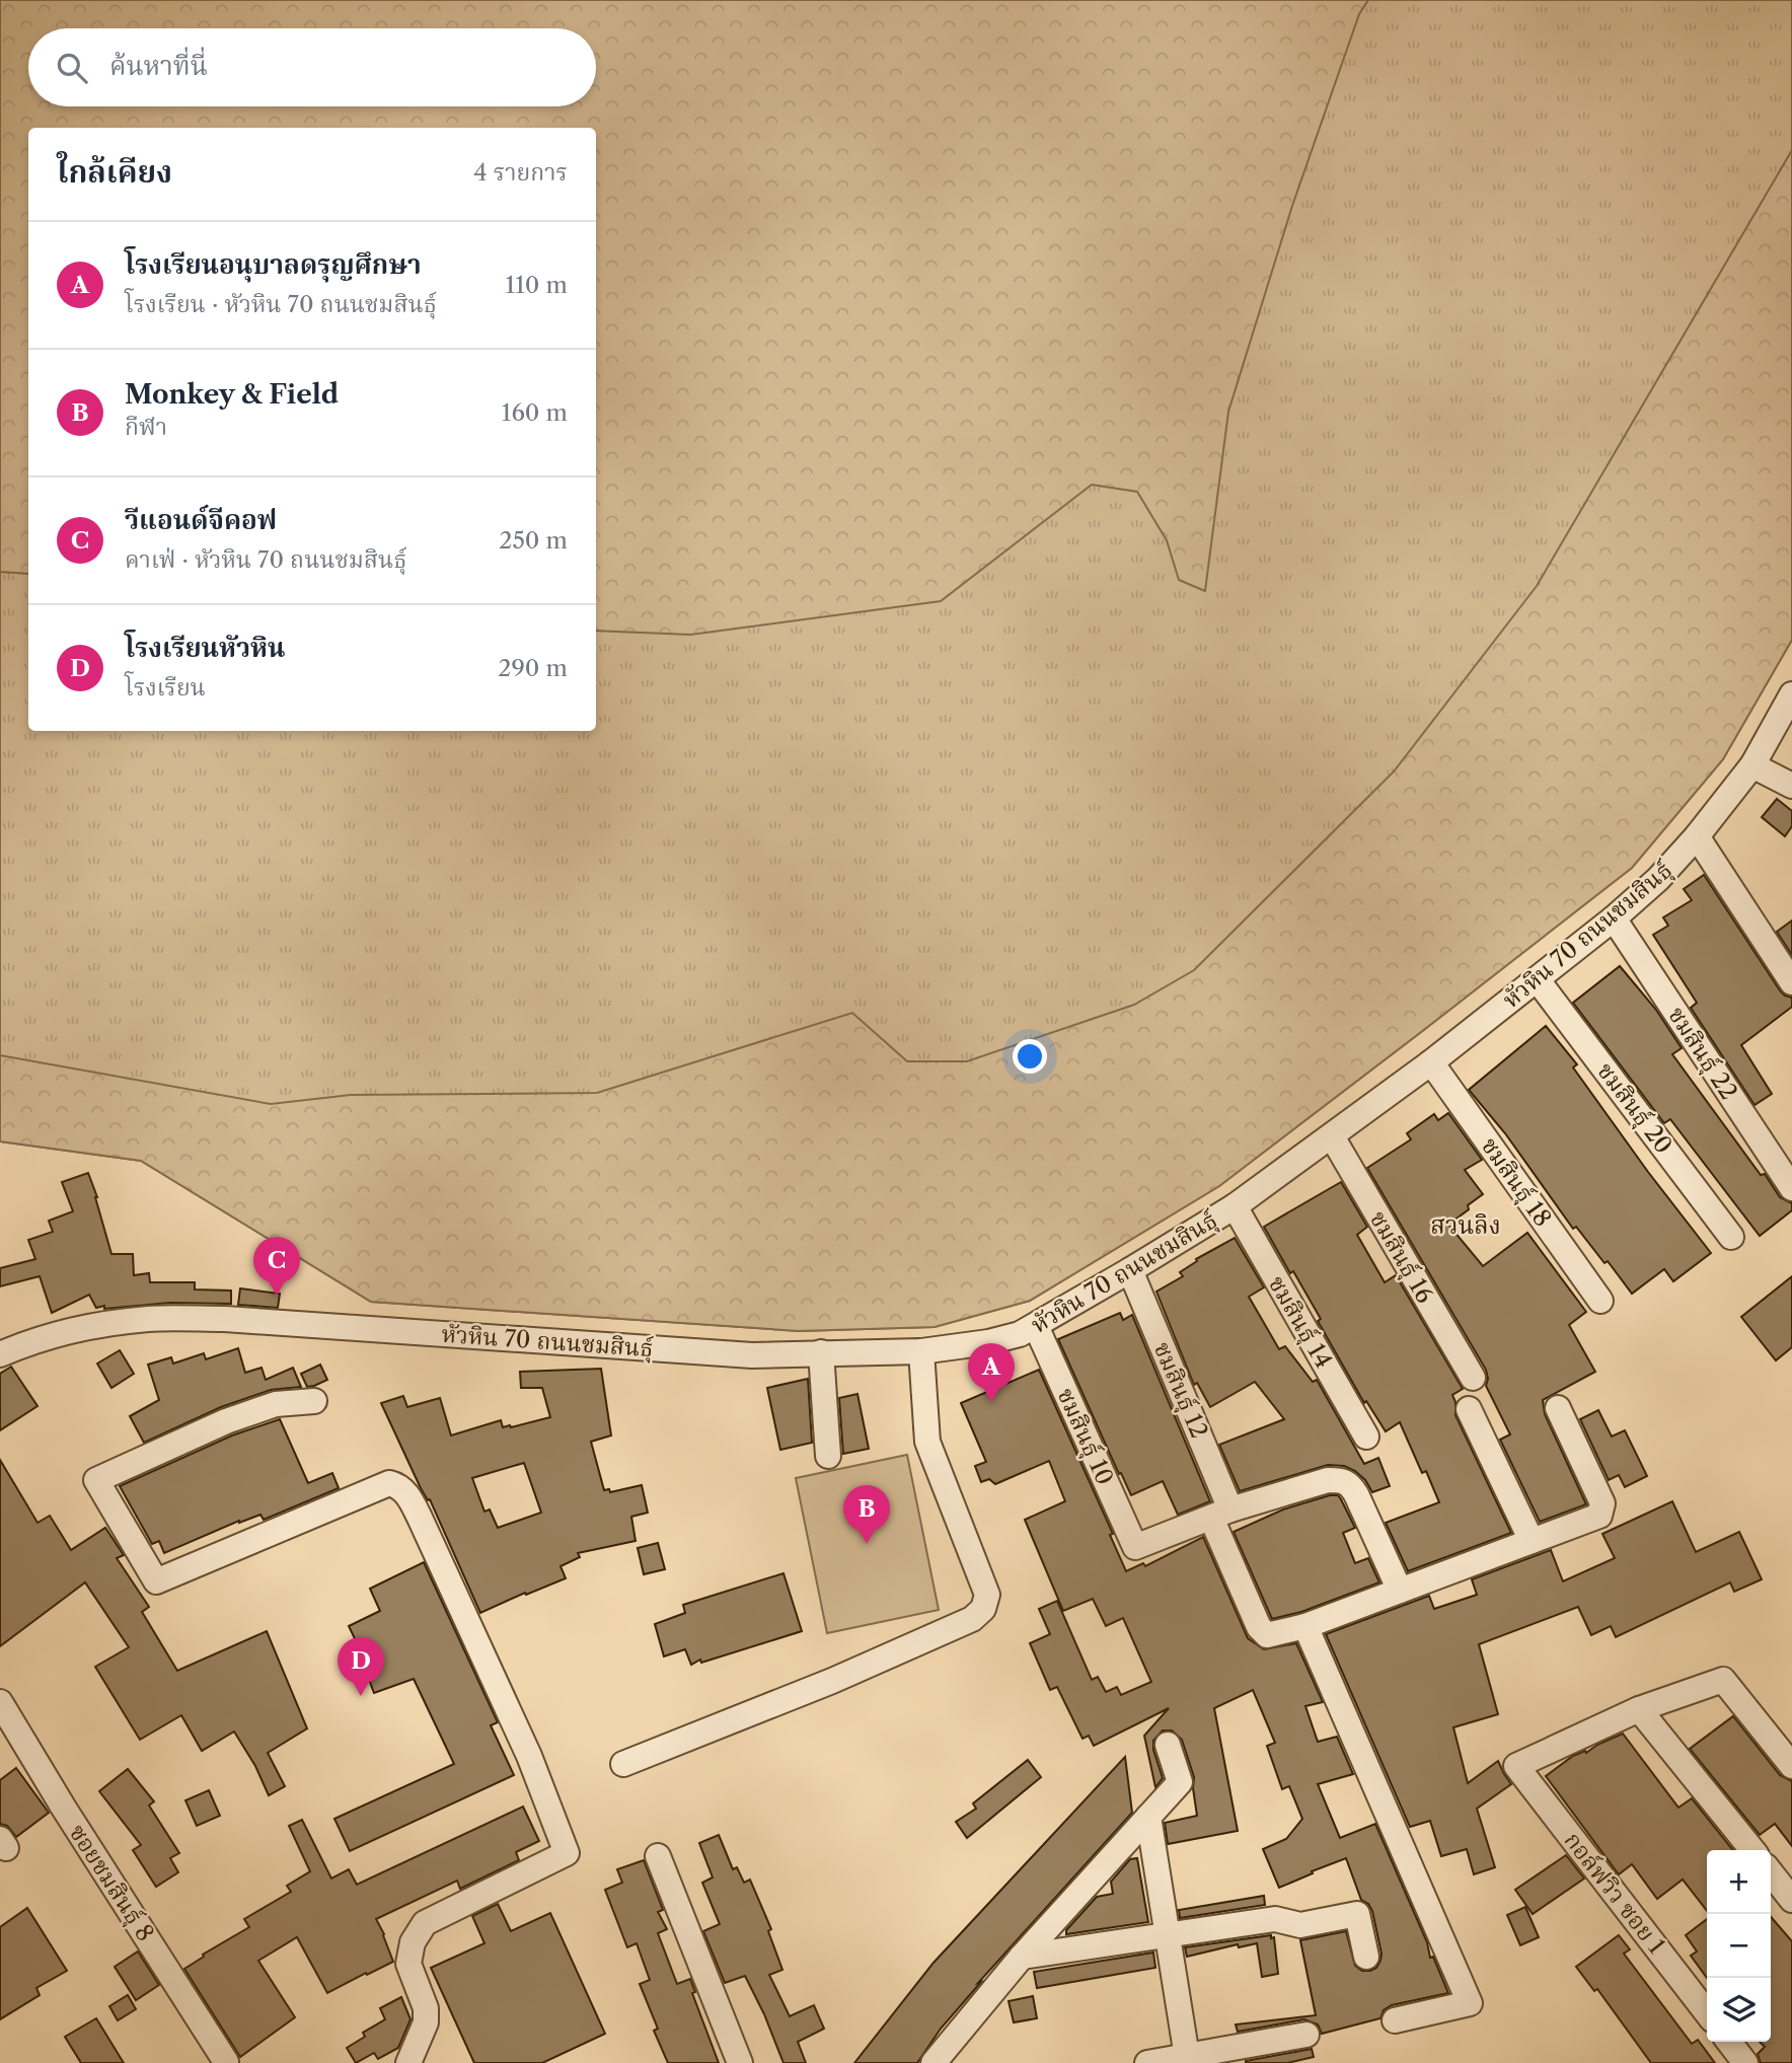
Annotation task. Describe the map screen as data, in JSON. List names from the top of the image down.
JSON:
{
  "streets": {
    "street": [
      "หัวหิน 70 ถนนชมสินธุ์",
      "ชมสินธุ์ 22",
      "ชมสินธุ์ 20",
      "ชมสินธุ์ 18",
      "ชมสินธุ์ 16",
      "ชมสินธุ์ 14",
      "ชมสินธุ์ 12",
      "ชมสินธุ์ 10",
      "ซอยชมสินธุ์ 8",
      "กอล์ฟวิว ซอย 1"
    ]
  },
  "crossings": [
    ["หัวหิน 70 ถนนชมสินธุ์", "ชมสินธุ์ 22"],
    ["หัวหิน 70 ถนนชมสินธุ์", "ชมสินธุ์ 20"],
    ["หัวหิน 70 ถนนชมสินธุ์", "ชมสินธุ์ 18"],
    ["หัวหิน 70 ถนนชมสินธุ์", "ชมสินธุ์ 16"],
    ["หัวหิน 70 ถนนชมสินธุ์", "ชมสินธุ์ 14"],
    ["หัวหิน 70 ถนนชมสินธุ์", "ชมสินธุ์ 12"],
    ["หัวหิน 70 ถนนชมสินธุ์", "ชมสินธุ์ 10"],
    ["ชมสินธุ์ 12", "ชมสินธุ์ 10"]
  ],
  "districts": ["สวนลิง"],
  "page": {
    "search": "ค้นหาที่นี่",
    "heading": ["ใกล้เคียง", "4 รายการ"],
    "list": [
      {
        "mark": "A",
        "name": "โรงเรียนอนุบาลดรุญศึกษา",
        "note": "โรงเรียน · หัวหิน 70 ถนนชมสินธุ์",
        "value": "110 m"
      },
      {
        "mark": "B",
        "name": "Monkey & Field",
        "note": "กีฬา",
        "value": "160 m"
      },
      {
        "mark": "C",
        "name": "วีแอนด์จีคอฟ",
        "note": "คาเฟ่ · หัวหิน 70 ถนนชมสินธุ์",
        "value": "250 m"
      },
      {
        "mark": "D",
        "name": "โรงเรียนหัวหิน",
        "note": "โรงเรียน",
        "value": "290 m"
      }
    ],
    "pins": [
      "C",
      "A",
      "B",
      "D"
    ],
    "map_buttons": ["+", "−"]
  }
}
